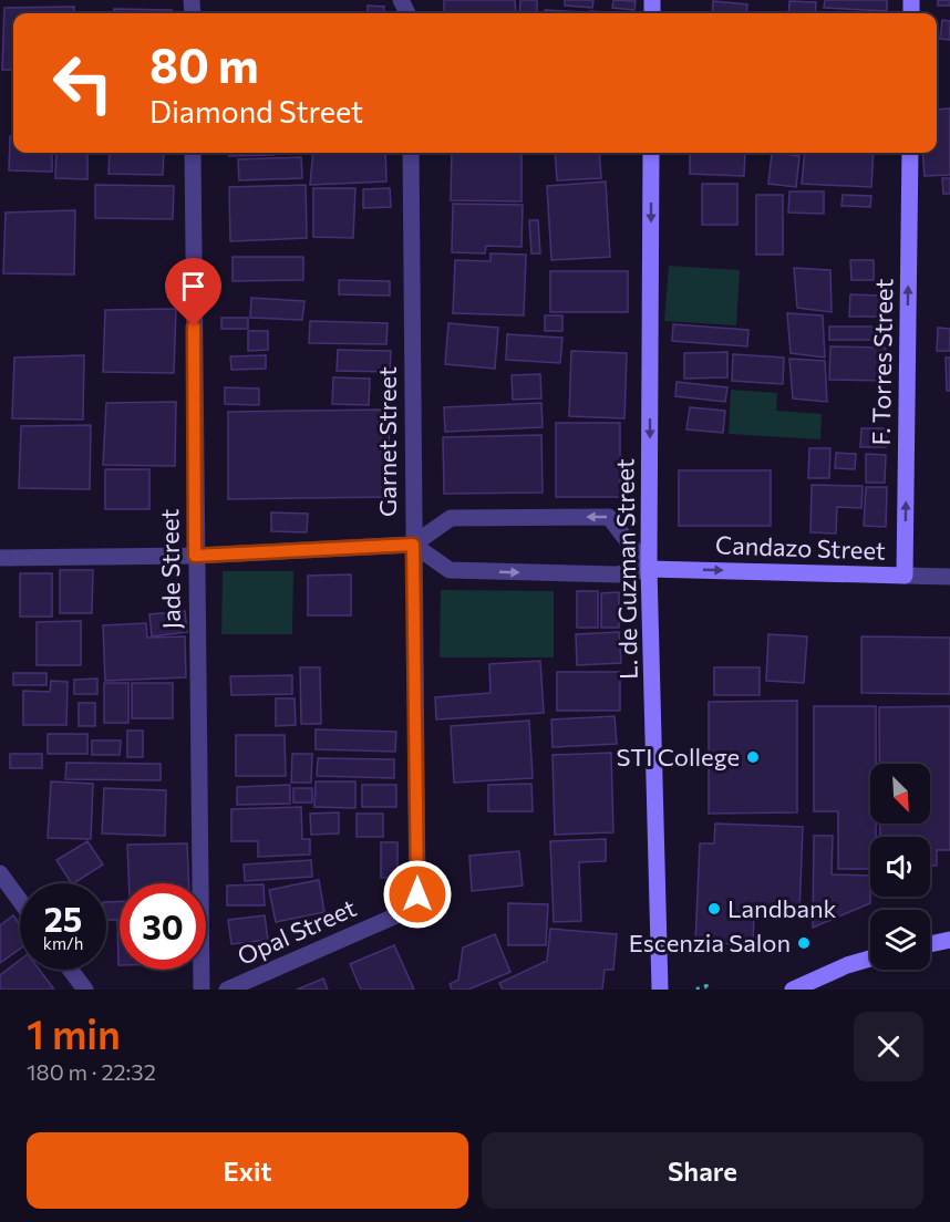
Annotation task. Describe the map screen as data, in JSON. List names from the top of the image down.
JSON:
{
  "streets": {
    "street": [
      "F. Torres Street",
      "Garnet Street",
      "Candazo Street",
      "Jade Street",
      "L. de Guzman Street",
      "Opal Street"
    ]
  },
  "crossings": [
    ["F. Torres Street", "Candazo Street"],
    ["Garnet Street", "Opal Street"],
    ["Candazo Street", "L. de Guzman Street"]
  ],
  "one_way": ["F. Torres Street", "Candazo Street", "L. de Guzman Street"],
  "places": ["STI College", "Landbank", "Escenzia Salon"],
  "north": "bottom right",
  "page": {
    "turn": ["80 m", "Diamond Street"],
    "speed": "25 km/h",
    "limit": "30",
    "heading": ["1 min", "180 m · 22:32"],
    "buttons": ["Exit", "Share"]
  }
}
